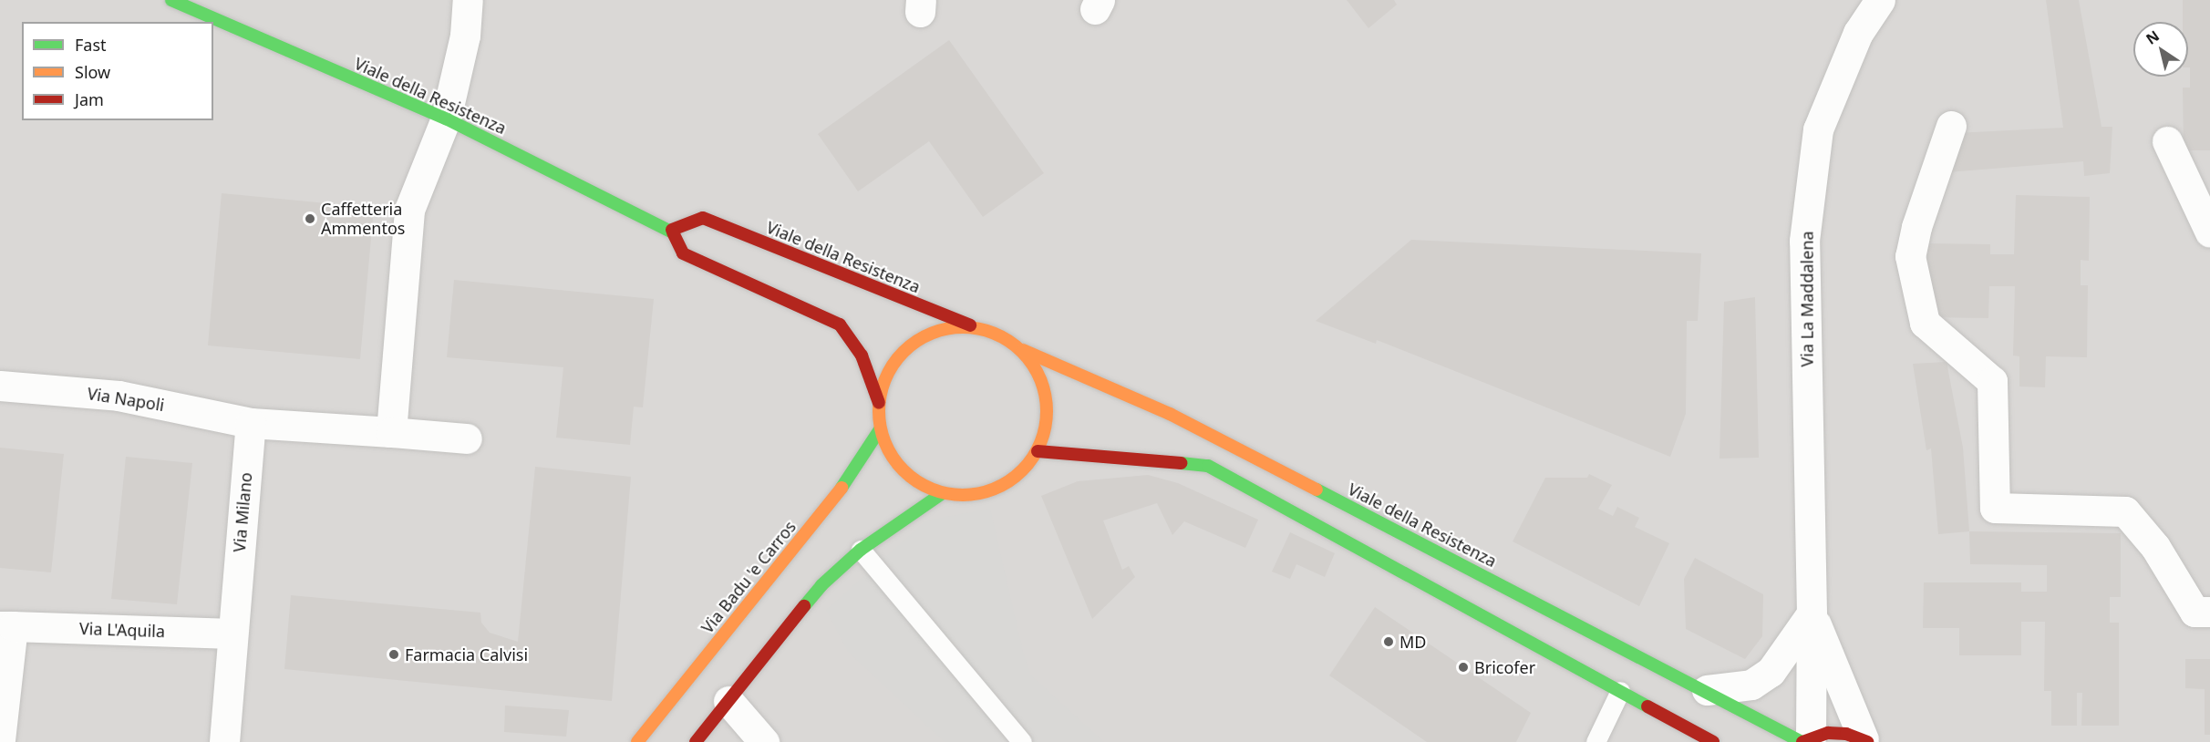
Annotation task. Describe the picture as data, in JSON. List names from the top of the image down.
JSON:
{
  "streets": {
    "main road": ["Viale della Resistenza", "Via Badu 'e Carros"],
    "street": [
      "Via La Maddalena",
      "Via Napoli",
      "Via Milano",
      "Via L'Aquila"
    ]
  },
  "crossings": [
    ["Viale della Resistenza", "Via La Maddalena"],
    ["Viale della Resistenza", "Via Badu 'e Carros"],
    ["Via Napoli", "Via Milano"],
    ["Via Milano", "Via L'Aquila"]
  ],
  "places": [
    "Caffetteria Ammentos",
    "MD",
    "Farmacia Calvisi",
    "Bricofer"
  ],
  "legend": ["Fast", "Slow", "Jam"],
  "north": "top left"
}
